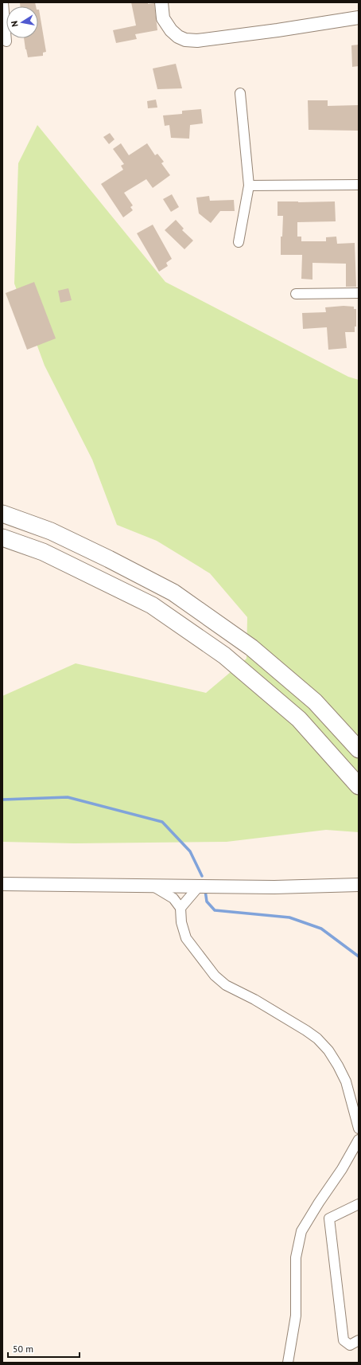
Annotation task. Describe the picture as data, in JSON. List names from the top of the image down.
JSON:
{
  "scale_bar": "50 m",
  "north": "left"
}
